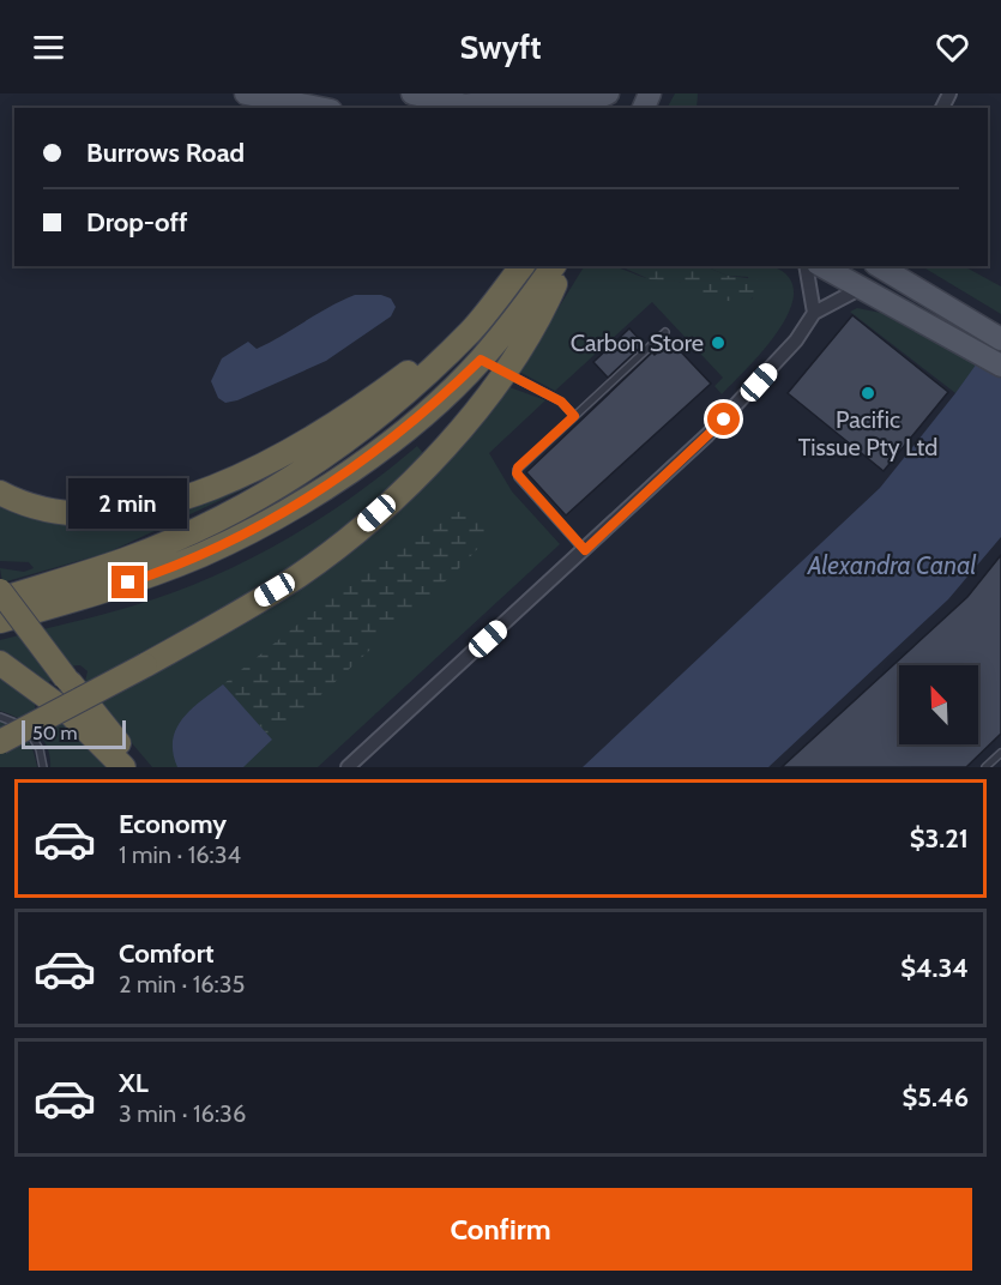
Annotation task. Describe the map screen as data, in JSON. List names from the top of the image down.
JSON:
{
  "water": ["Alexandra Canal"],
  "places": ["Carbon Store", "Pacific Tissue Pty Ltd"],
  "scale_bar": "50 m",
  "north": "top left",
  "page": {
    "header": "Swyft",
    "banner": ["Burrows Road", "Drop-off"],
    "bubble": "2 min",
    "scale": "50 m",
    "list": [
      {
        "name": "Economy",
        "note": "1 min · 16:34",
        "value": "$3.21"
      },
      {
        "name": "Comfort",
        "note": "2 min · 16:35",
        "value": "$4.34"
      },
      {
        "name": "XL",
        "note": "3 min · 16:36",
        "value": "$5.46"
      }
    ],
    "buttons": "Confirm"
  }
}
